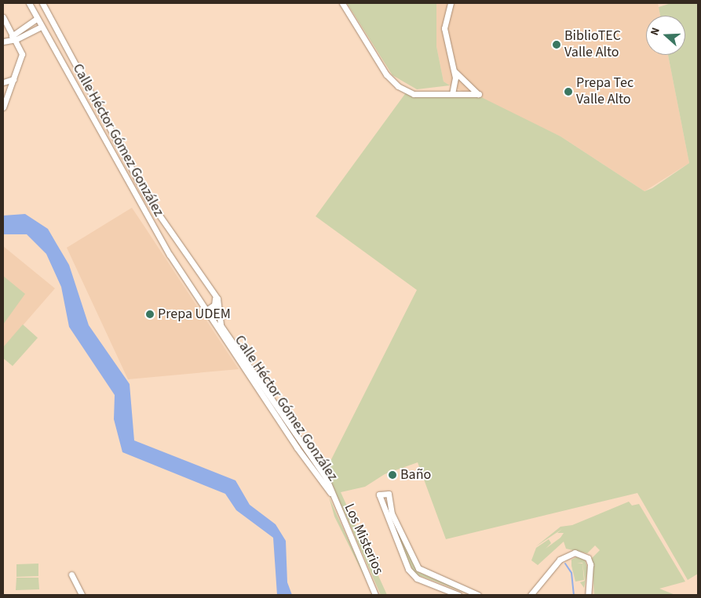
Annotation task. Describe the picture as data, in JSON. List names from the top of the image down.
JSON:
{
  "streets": {
    "street": ["Calle Héctor Gómez González", "Los Misterios"]
  },
  "crossings": [
    ["Calle Héctor Gómez González", "Los Misterios"]
  ],
  "places": [
    "BiblioTEC Valle Alto",
    "Prepa Tec Valle Alto",
    "Prepa UDEM",
    "Baño"
  ],
  "north": "left"
}
